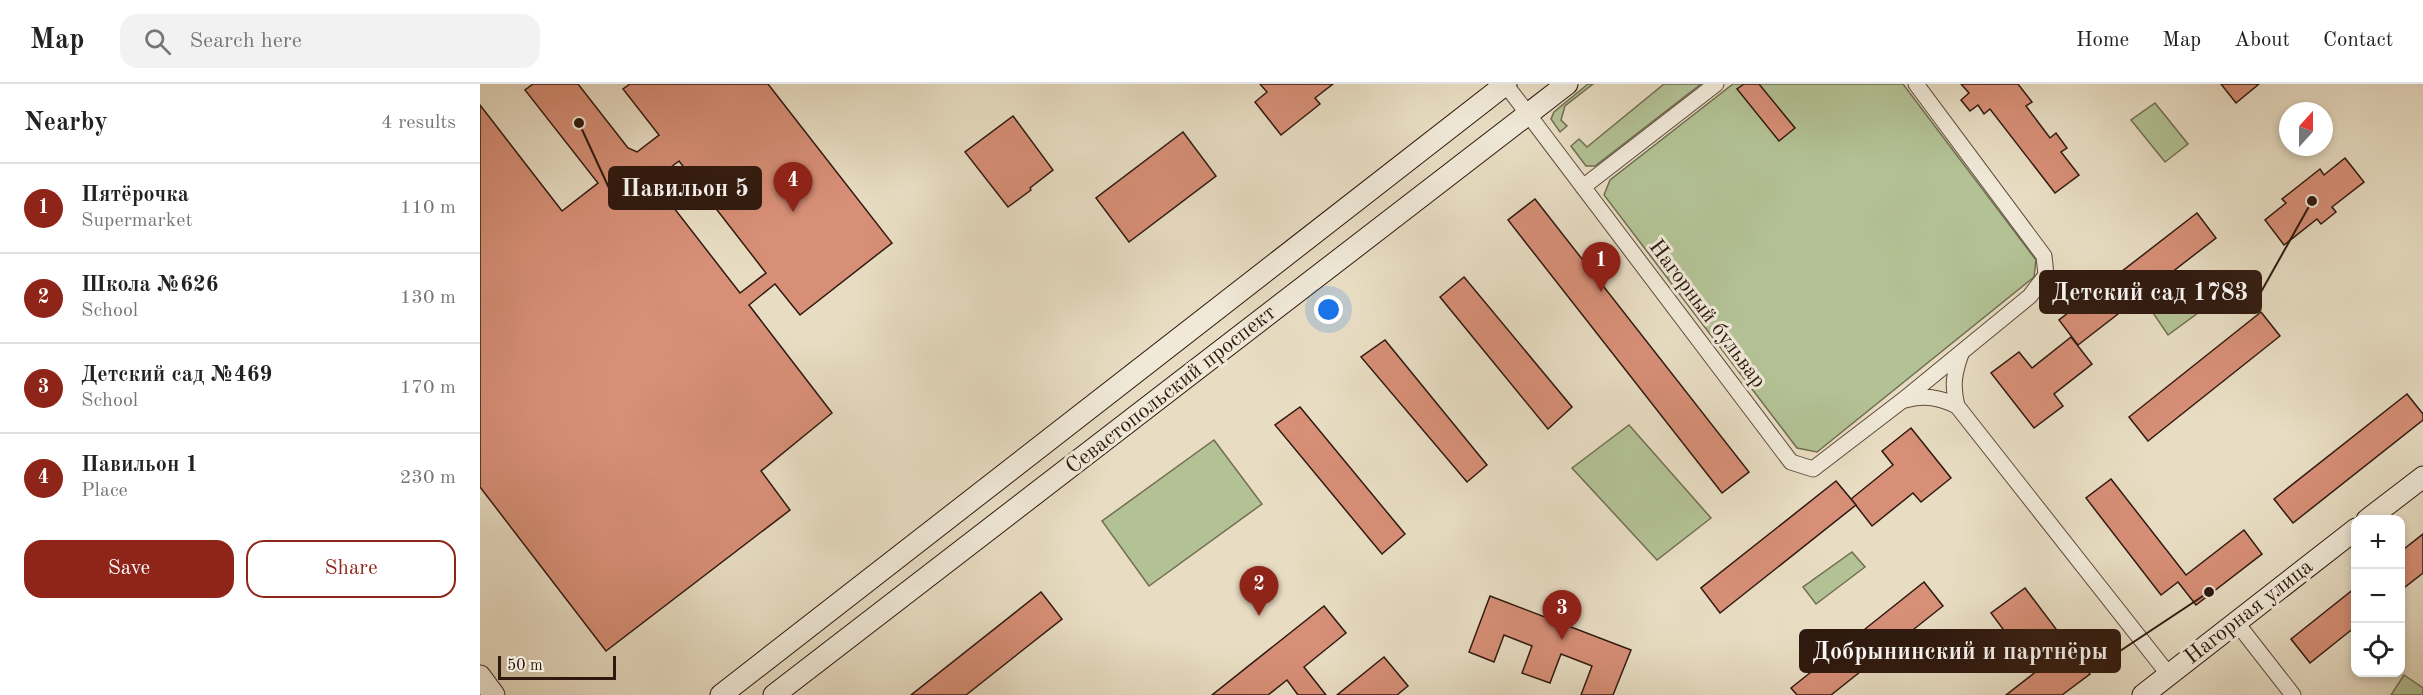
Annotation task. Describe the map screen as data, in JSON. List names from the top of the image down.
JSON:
{
  "streets": {
    "main road": ["Севастопольский проспект", "Нагорная улица"],
    "street": ["Нагорный бульвар"]
  },
  "crossings": [
    ["Нагорный бульвар", "Севастопольский проспект"]
  ],
  "places": ["Павильон 5", "Детский сад 1783", "Добрынинский и партнёры"],
  "scale_bar": "50 m",
  "north": "top",
  "page": {
    "header": "Map",
    "search": "Search here",
    "nav": [
      "Home",
      "Map",
      "About",
      "Contact"
    ],
    "heading": ["Nearby", "4 results"],
    "list": [
      {
        "mark": "1",
        "name": "Пятёрочка",
        "note": "Supermarket",
        "value": "110 m"
      },
      {
        "mark": "2",
        "name": "Школа №626",
        "note": "School",
        "value": "130 m"
      },
      {
        "mark": "3",
        "name": "Детский сад №469",
        "note": "School",
        "value": "170 m"
      },
      {
        "mark": "4",
        "name": "Павильон 1",
        "note": "Place",
        "value": "230 m"
      }
    ],
    "pins": [
      "4",
      "1",
      "2",
      "3"
    ],
    "map_buttons": ["+", "−"],
    "buttons": ["Save", "Share"],
    "scale": "50 m"
  }
}
